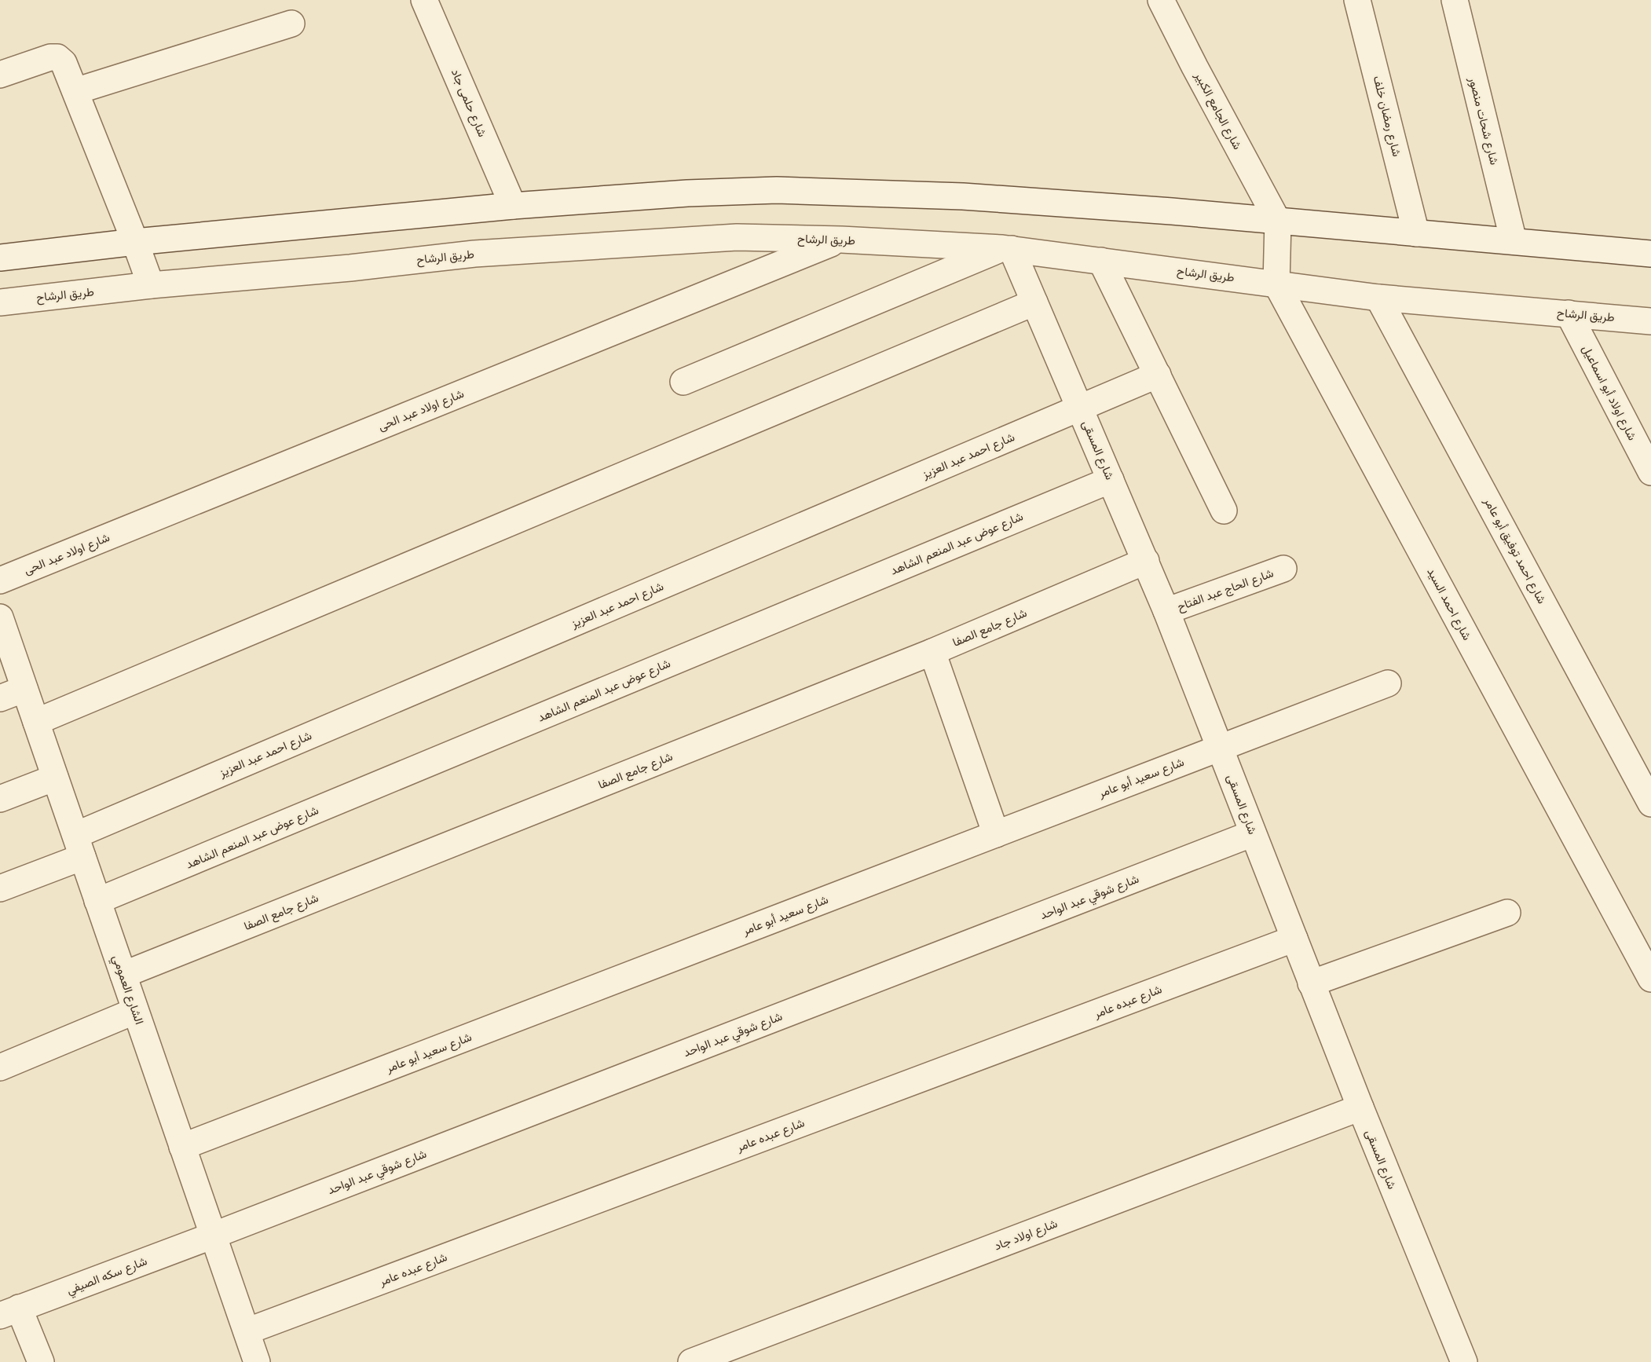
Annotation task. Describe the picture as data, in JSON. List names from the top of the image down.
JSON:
{
  "streets": {
    "street": [
      "شارع حلمى جاد",
      "شارع الجامع الكبير",
      "شارع رمضان خلف",
      "شارع شحات منصور",
      "طريق الرشاح",
      "شارع اولاد أبو اسماعيل",
      "شارع اولاد عبد الحى",
      "شارع المسقى",
      "شارع احمد عبد العزيز",
      "شارع عوض عبد المنعم الشاهد",
      "شارع احمد توفيق أبو عامر",
      "شارع الحاج عبد الفتاح",
      "شارع احمد السيد",
      "شارع جامع الصفا",
      "شارع سعيد أبو عامر",
      "شارع شوقي عبد الواحد",
      "الشارع العمومي",
      "شارع عبده عامر",
      "شارع اولاد جاد",
      "شارع سكه الصيفي"
    ]
  },
  "crossings": [
    ["شارع الجامع الكبير", "شارع احمد السيد"],
    ["طريق الرشاح", "شارع اولاد أبو اسماعيل"],
    ["طريق الرشاح", "شارع اولاد عبد الحى"],
    ["طريق الرشاح", "شارع المسقى"],
    ["طريق الرشاح", "شارع احمد توفيق أبو عامر"],
    ["طريق الرشاح", "شارع احمد السيد"],
    ["شارع المسقى", "شارع احمد عبد العزيز"],
    ["شارع المسقى", "شارع عوض عبد المنعم الشاهد"],
    ["شارع المسقى", "شارع الحاج عبد الفتاح"],
    ["شارع المسقى", "شارع جامع الصفا"],
    ["شارع المسقى", "شارع سعيد أبو عامر"],
    ["شارع المسقى", "شارع شوقي عبد الواحد"],
    ["شارع المسقى", "شارع عبده عامر"],
    ["شارع المسقى", "شارع اولاد جاد"],
    ["شارع احمد عبد العزيز", "الشارع العمومي"],
    ["شارع عوض عبد المنعم الشاهد", "الشارع العمومي"],
    ["شارع جامع الصفا", "الشارع العمومي"],
    ["شارع سعيد أبو عامر", "الشارع العمومي"],
    ["شارع شوقي عبد الواحد", "الشارع العمومي"],
    ["شارع شوقي عبد الواحد", "شارع سكه الصيفي"],
    ["الشارع العمومي", "شارع عبده عامر"],
    ["الشارع العمومي", "شارع سكه الصيفي"]
  ]
}
